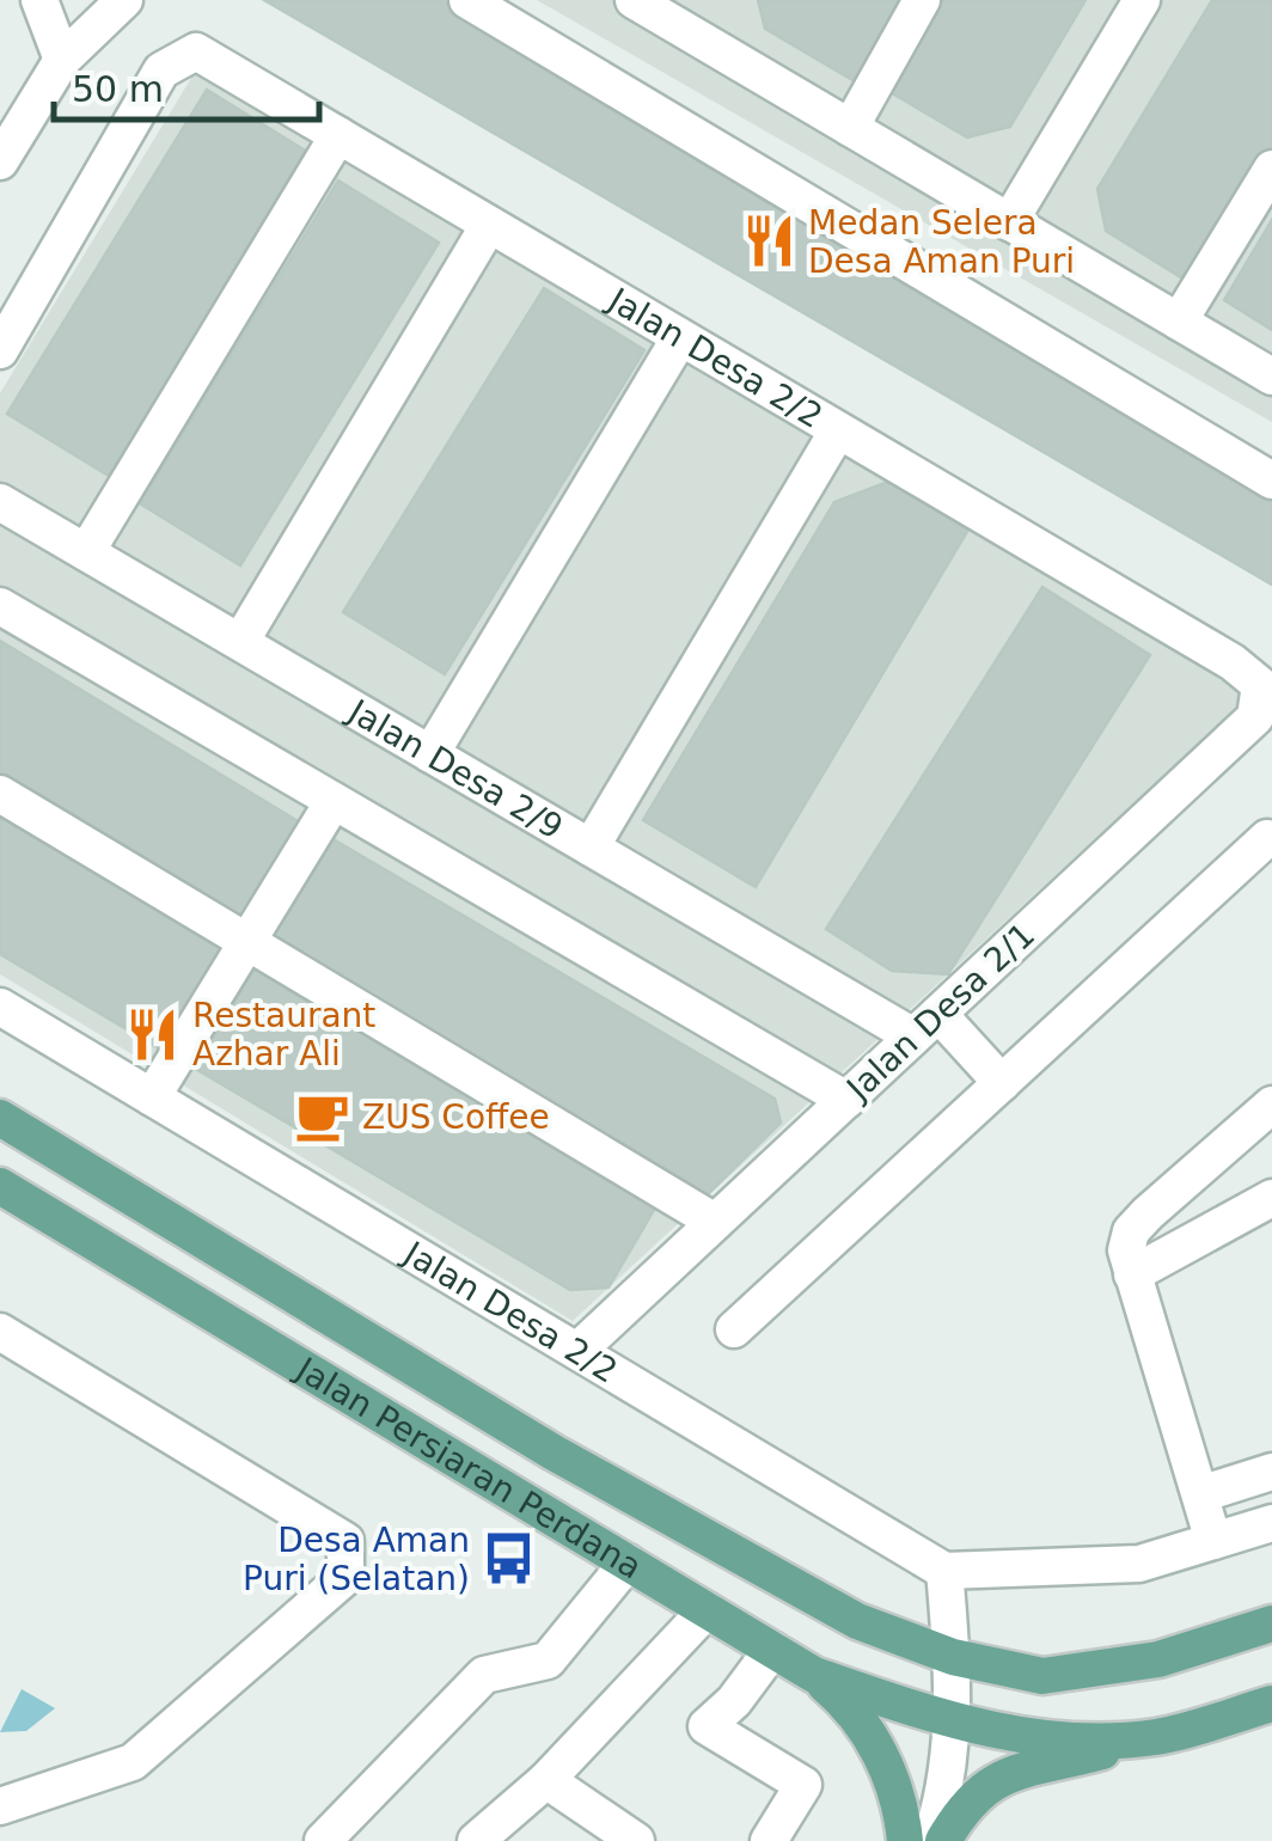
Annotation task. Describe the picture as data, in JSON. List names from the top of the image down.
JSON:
{
  "streets": {
    "main road": ["Jalan Persiaran Perdana"],
    "street": ["Jalan Desa 2/2", "Jalan Desa 2/9", "Jalan Desa 2/1"]
  },
  "crossings": [
    ["Jalan Desa 2/2", "Jalan Desa 2/1"],
    ["Jalan Desa 2/9", "Jalan Desa 2/1"]
  ],
  "places": {
    "restaurant": ["Medan Selera Desa Aman Puri", "Restaurant Azhar Ali"],
    "cafe": ["ZUS Coffee"],
    "bus stop": ["Desa Aman Puri (Selatan)"]
  },
  "scale_bar": "50 m"
}
